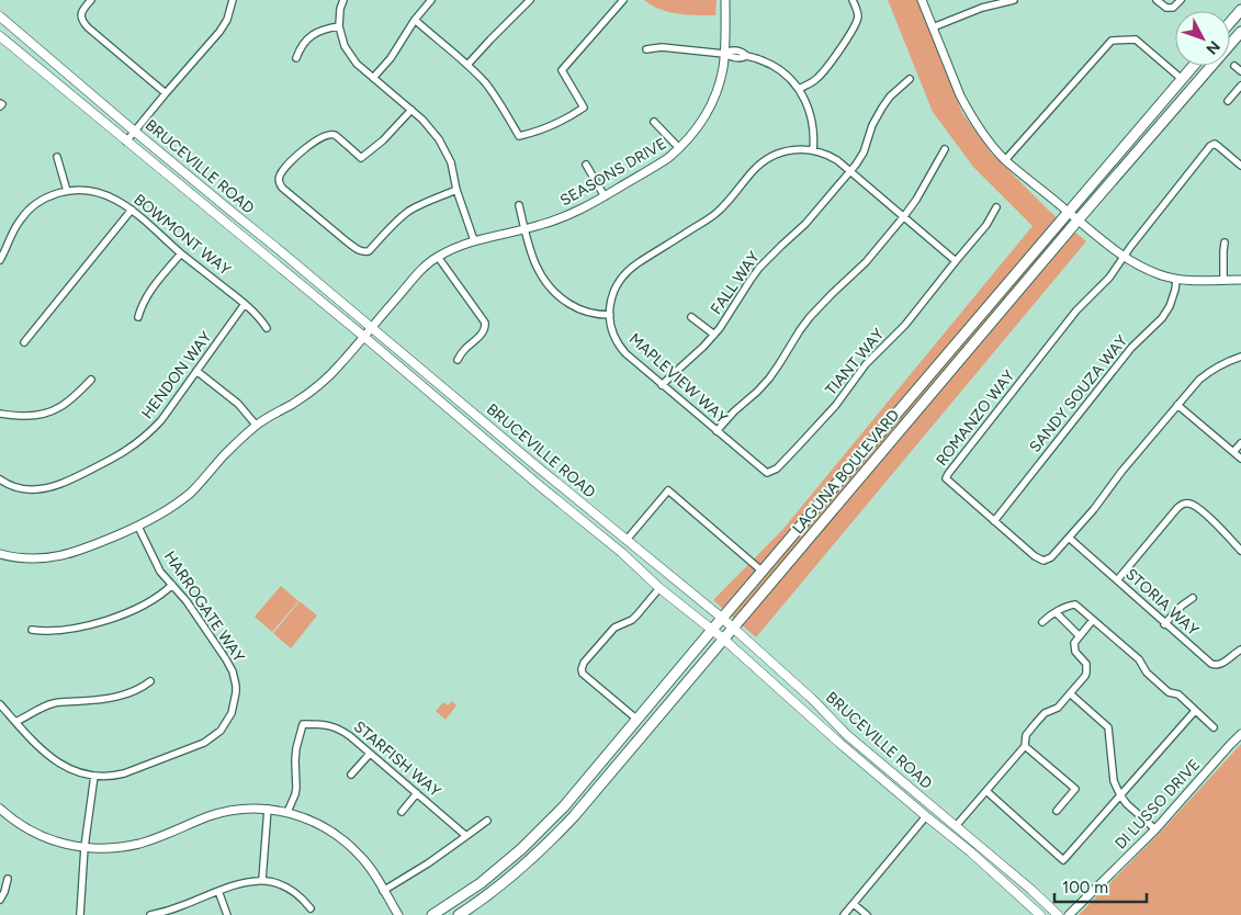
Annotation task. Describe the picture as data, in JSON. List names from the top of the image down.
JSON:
{
  "streets": {
    "main road": ["BRUCEVILLE ROAD", "LAGUNA BOULEVARD"],
    "street": [
      "SEASONS DRIVE",
      "BOWMONT WAY",
      "FALL WAY",
      "TIANT WAY",
      "HENDON WAY",
      "MAPLEVIEW WAY",
      "SANDY SOUZA WAY",
      "ROMANZO WAY",
      "STORIA WAY",
      "HARROGATE WAY",
      "STARFISH WAY",
      "DI LUSSO DRIVE"
    ]
  },
  "crossings": [
    ["BRUCEVILLE ROAD", "SEASONS DRIVE"],
    ["BRUCEVILLE ROAD", "LAGUNA BOULEVARD"],
    ["SEASONS DRIVE", "HARROGATE WAY"],
    ["BOWMONT WAY", "HENDON WAY"],
    ["FALL WAY", "MAPLEVIEW WAY"],
    ["TIANT WAY", "MAPLEVIEW WAY"],
    ["SANDY SOUZA WAY", "ROMANZO WAY"],
    ["ROMANZO WAY", "STORIA WAY"]
  ],
  "scale_bar": "100 m",
  "north": "bottom right"
}
